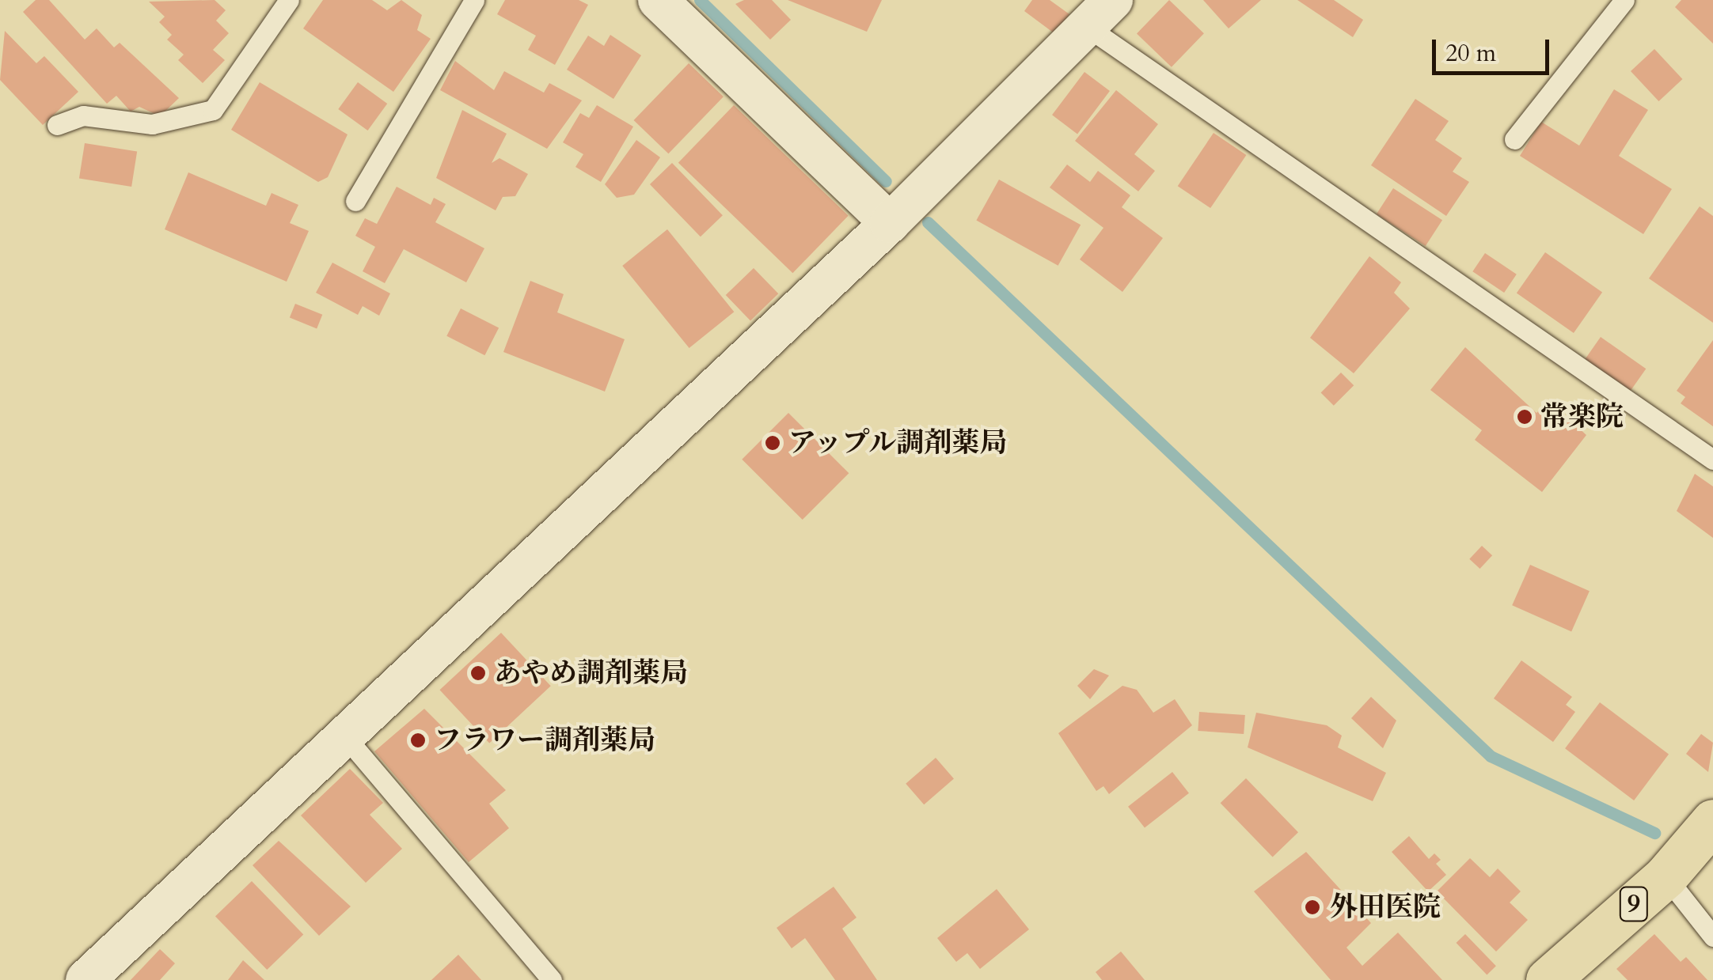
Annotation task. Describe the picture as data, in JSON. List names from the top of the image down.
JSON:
{
  "streets": {
    "main road": ["9"]
  },
  "places": [
    "常楽院",
    "アップル調剤薬局",
    "あやめ調剤薬局",
    "フラワー調剤薬局",
    "外田医院"
  ],
  "scale_bar": "20 m"
}
